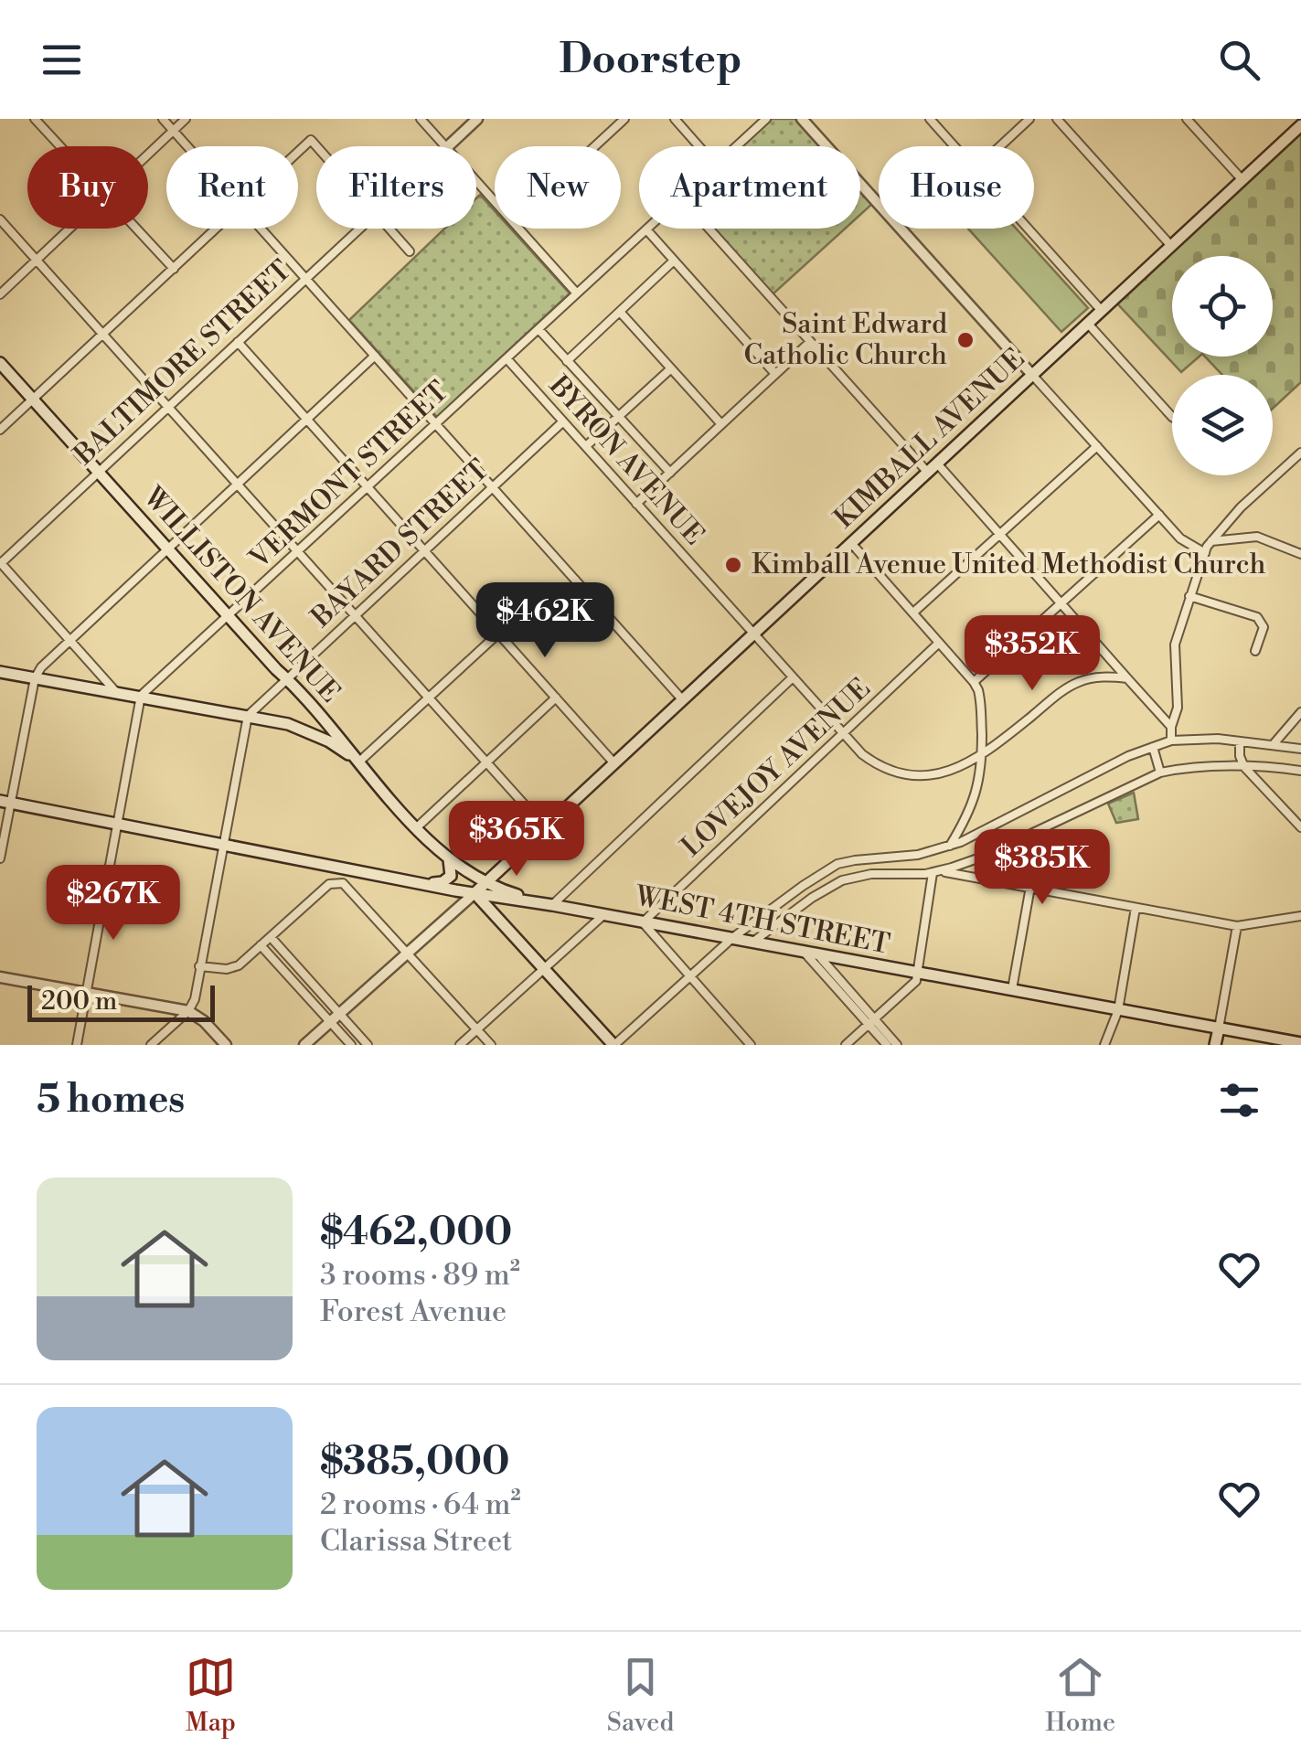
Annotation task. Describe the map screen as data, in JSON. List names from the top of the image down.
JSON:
{
  "streets": {
    "main road": ["KIMBALL AVENUE", "WILLISTON AVENUE", "WEST 4TH STREET"],
    "street": [
      "BALTIMORE STREET",
      "BYRON AVENUE",
      "VERMONT STREET",
      "BAYARD STREET",
      "LOVEJOY AVENUE"
    ]
  },
  "crossings": [
    ["BALTIMORE STREET", "WILLISTON AVENUE"],
    ["KIMBALL AVENUE", "BYRON AVENUE"],
    ["KIMBALL AVENUE", "WILLISTON AVENUE"],
    ["KIMBALL AVENUE", "WEST 4TH STREET"],
    ["BYRON AVENUE", "VERMONT STREET"],
    ["BYRON AVENUE", "BAYARD STREET"],
    ["BYRON AVENUE", "LOVEJOY AVENUE"],
    ["VERMONT STREET", "WILLISTON AVENUE"],
    ["BAYARD STREET", "WILLISTON AVENUE"],
    ["WILLISTON AVENUE", "WEST 4TH STREET"],
    ["LOVEJOY AVENUE", "WEST 4TH STREET"]
  ],
  "places": ["Saint Edward Catholic Church", "Kimball Avenue United Methodist Church"],
  "scale_bar": "200 m",
  "page": {
    "header": "Doorstep",
    "chip": [
      "Buy",
      "Rent",
      "Filters",
      "New",
      "Apartment",
      "House"
    ],
    "price": [
      "$462K",
      "$352K",
      "$365K",
      "$385K",
      "$267K"
    ],
    "scale": "200 m",
    "heading": "5 homes",
    "list": [
      {
        "name": "$462,000",
        "note": "3 rooms · 89 m² · Forest Avenue"
      },
      {
        "name": "$385,000",
        "note": "2 rooms · 64 m² · Clarissa Street"
      }
    ],
    "tabs": ["Map", "Saved", "Home"]
  }
}
